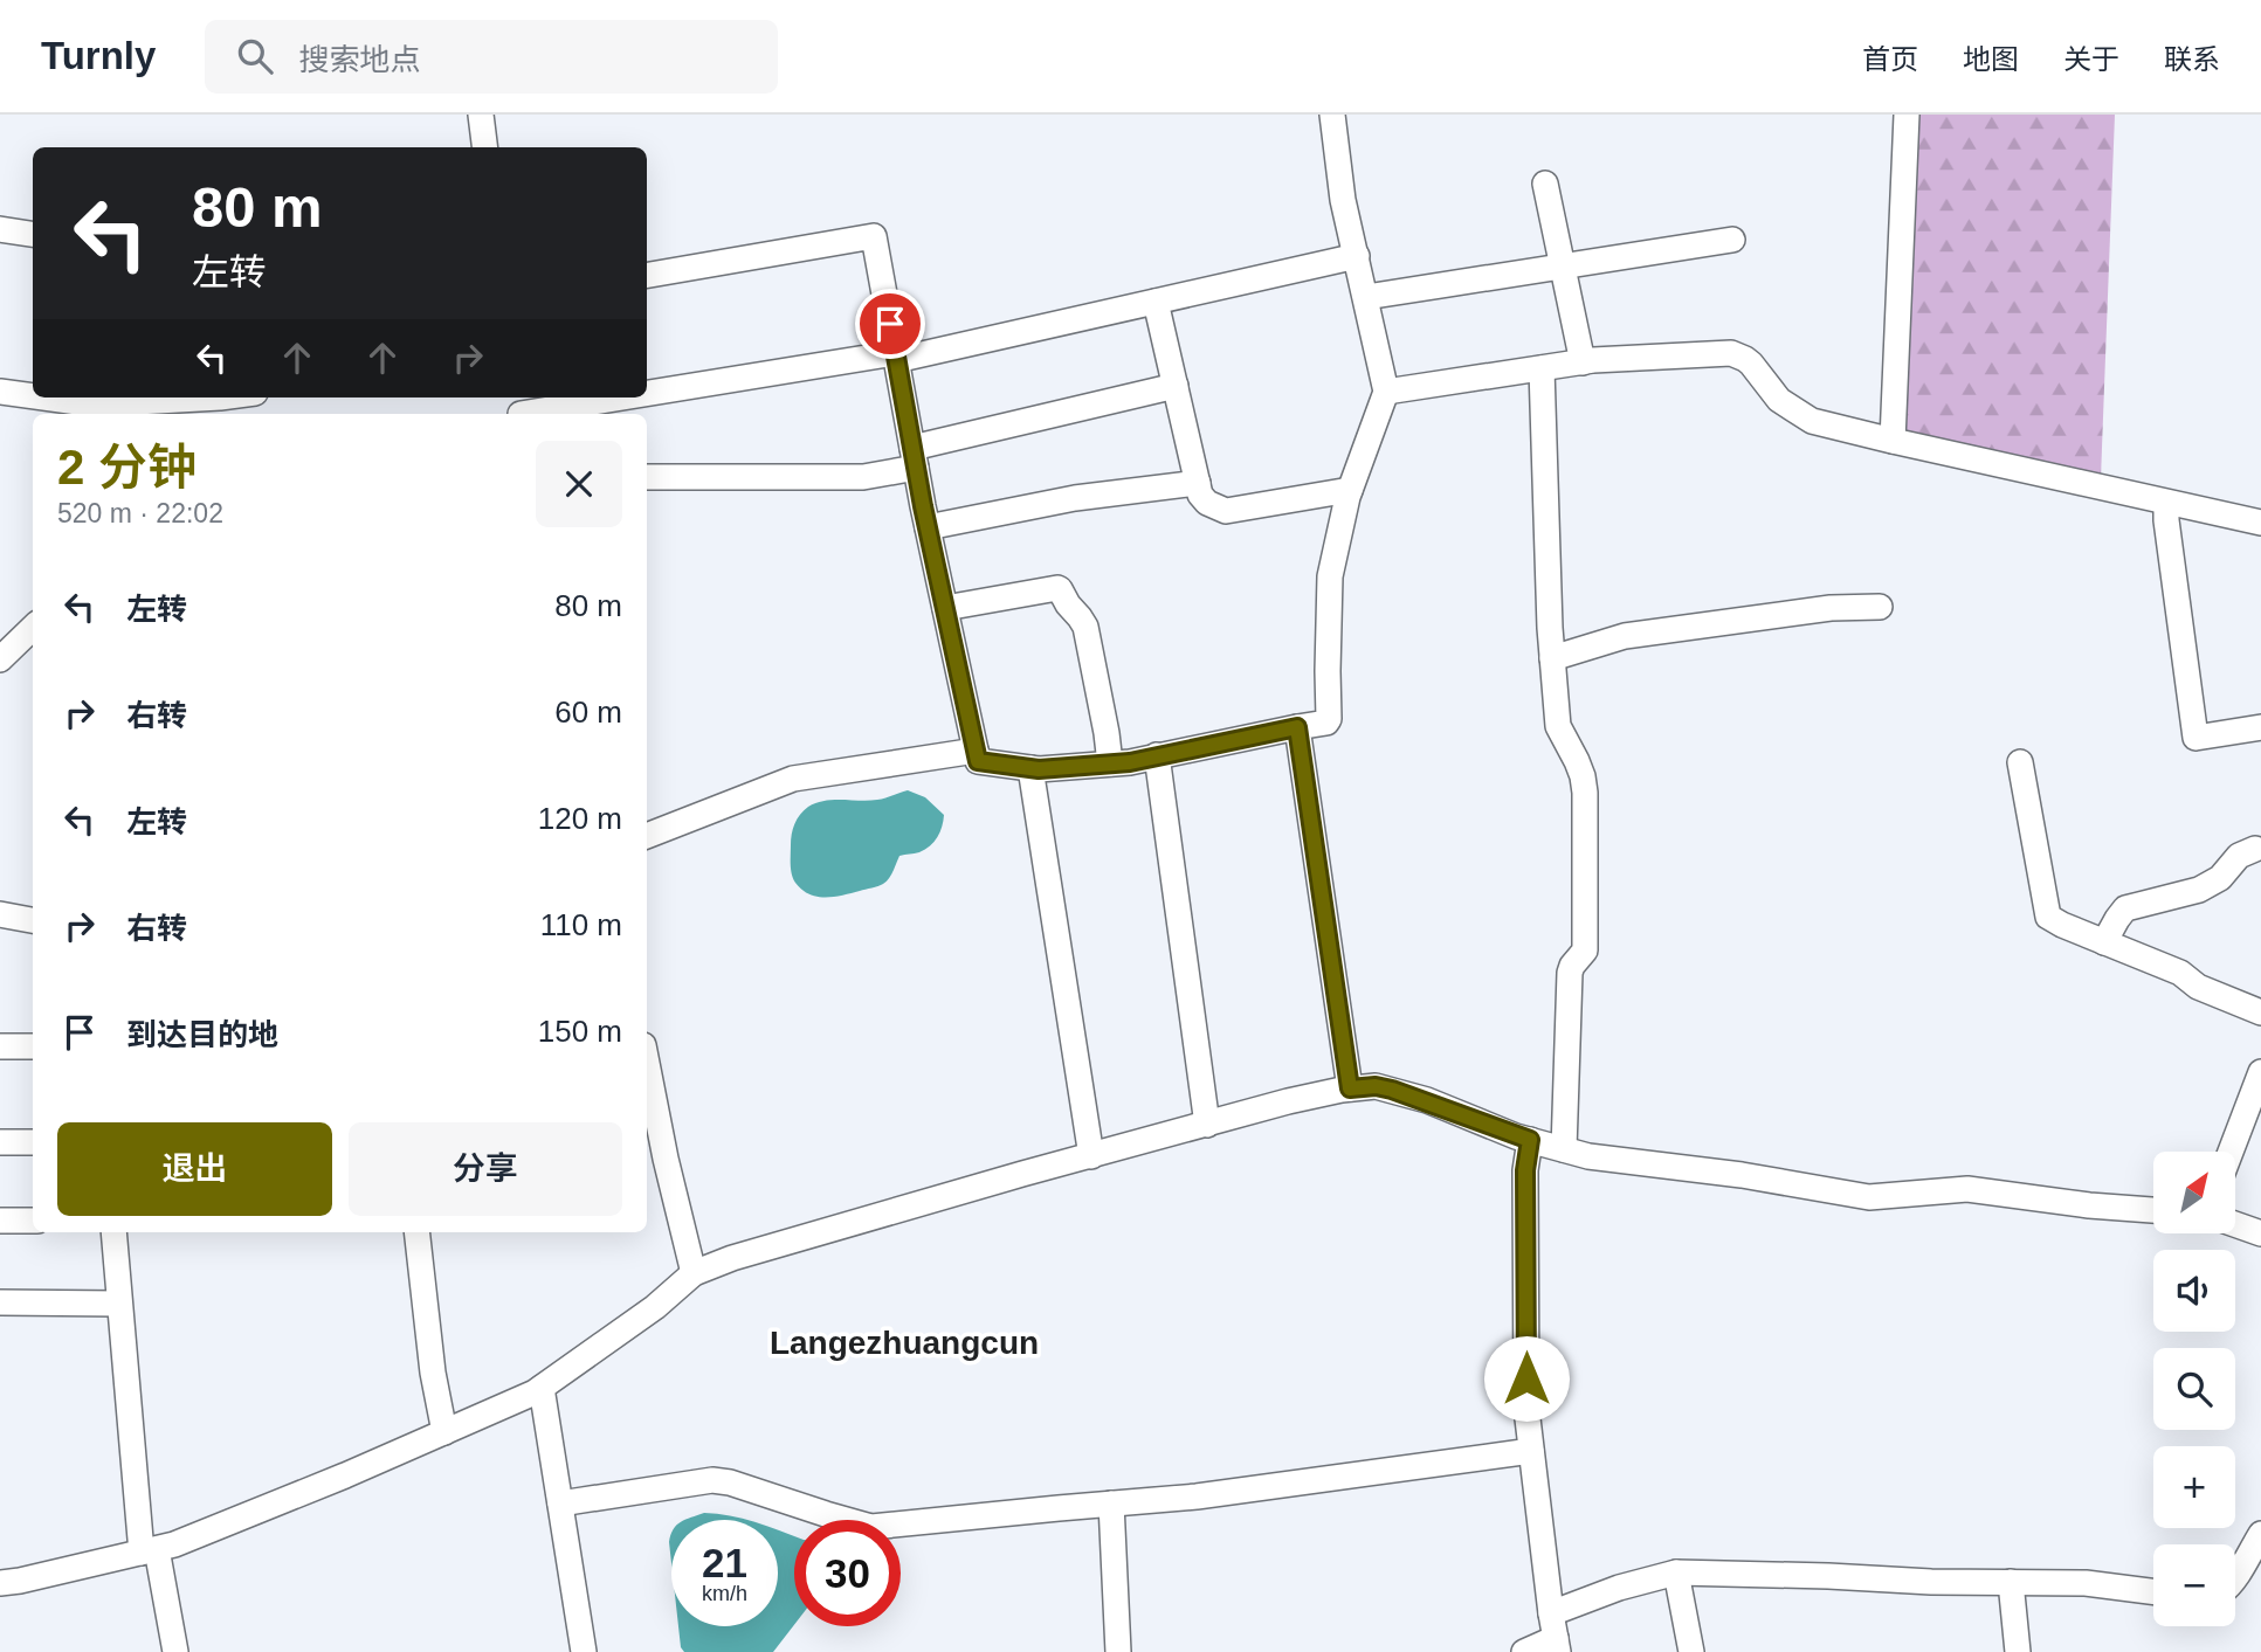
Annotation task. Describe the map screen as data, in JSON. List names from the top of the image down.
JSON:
{
  "districts": ["Langezhuangcun"],
  "north": "top right",
  "page": {
    "header": "Turnly",
    "search": "搜索地点",
    "nav": [
      "首页",
      "地图",
      "关于",
      "联系"
    ],
    "turn": ["80 m", "左转"],
    "heading": ["2 分钟", "520 m · 22:02"],
    "list": [
      {
        "name": "左转",
        "value": "80 m"
      },
      {
        "name": "右转",
        "value": "60 m"
      },
      {
        "name": "左转",
        "value": "120 m"
      },
      {
        "name": "右转",
        "value": "110 m"
      },
      {
        "name": "到达目的地",
        "value": "150 m"
      }
    ],
    "buttons": ["退出", "分享"],
    "map_buttons": ["+", "−"],
    "speed": "21 km/h",
    "limit": "30"
  }
}
